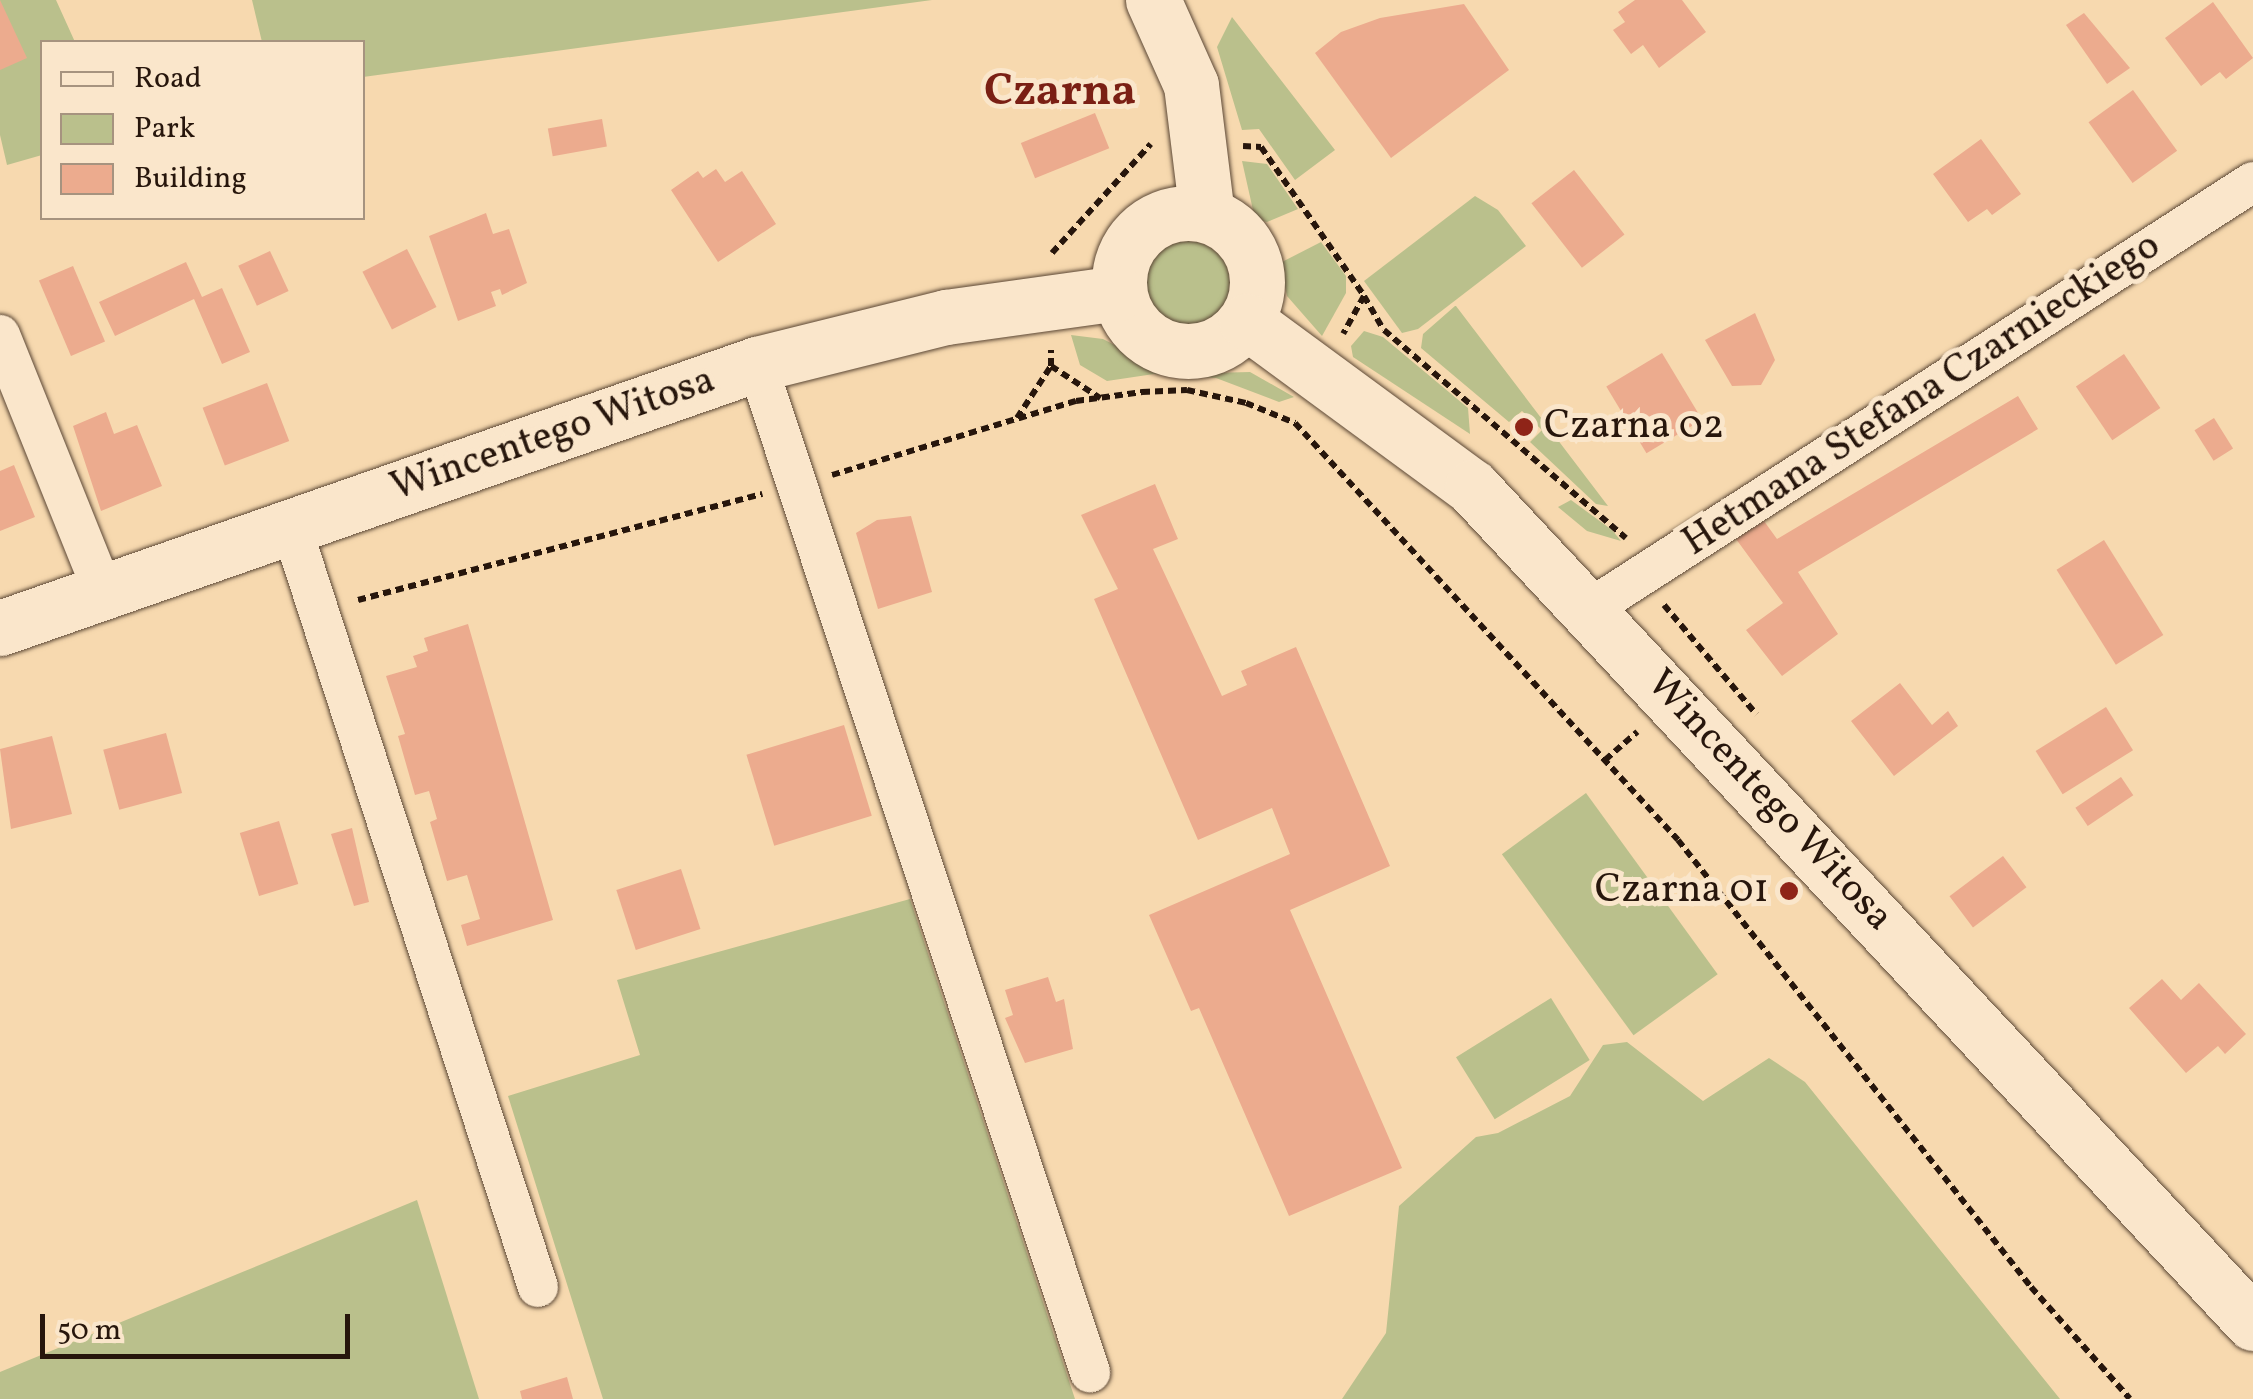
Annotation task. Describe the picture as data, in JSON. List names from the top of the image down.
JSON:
{
  "streets": {
    "main road": ["Wincentego Witosa"],
    "street": ["Hetmana Stefana Czarnieckiego"]
  },
  "crossings": [
    ["Hetmana Stefana Czarnieckiego", "Wincentego Witosa"]
  ],
  "districts": ["Czarna"],
  "places": ["Czarna 02", "Czarna 01"],
  "legend": ["Road", "Park", "Building"],
  "scale_bar": "50 m"
}
